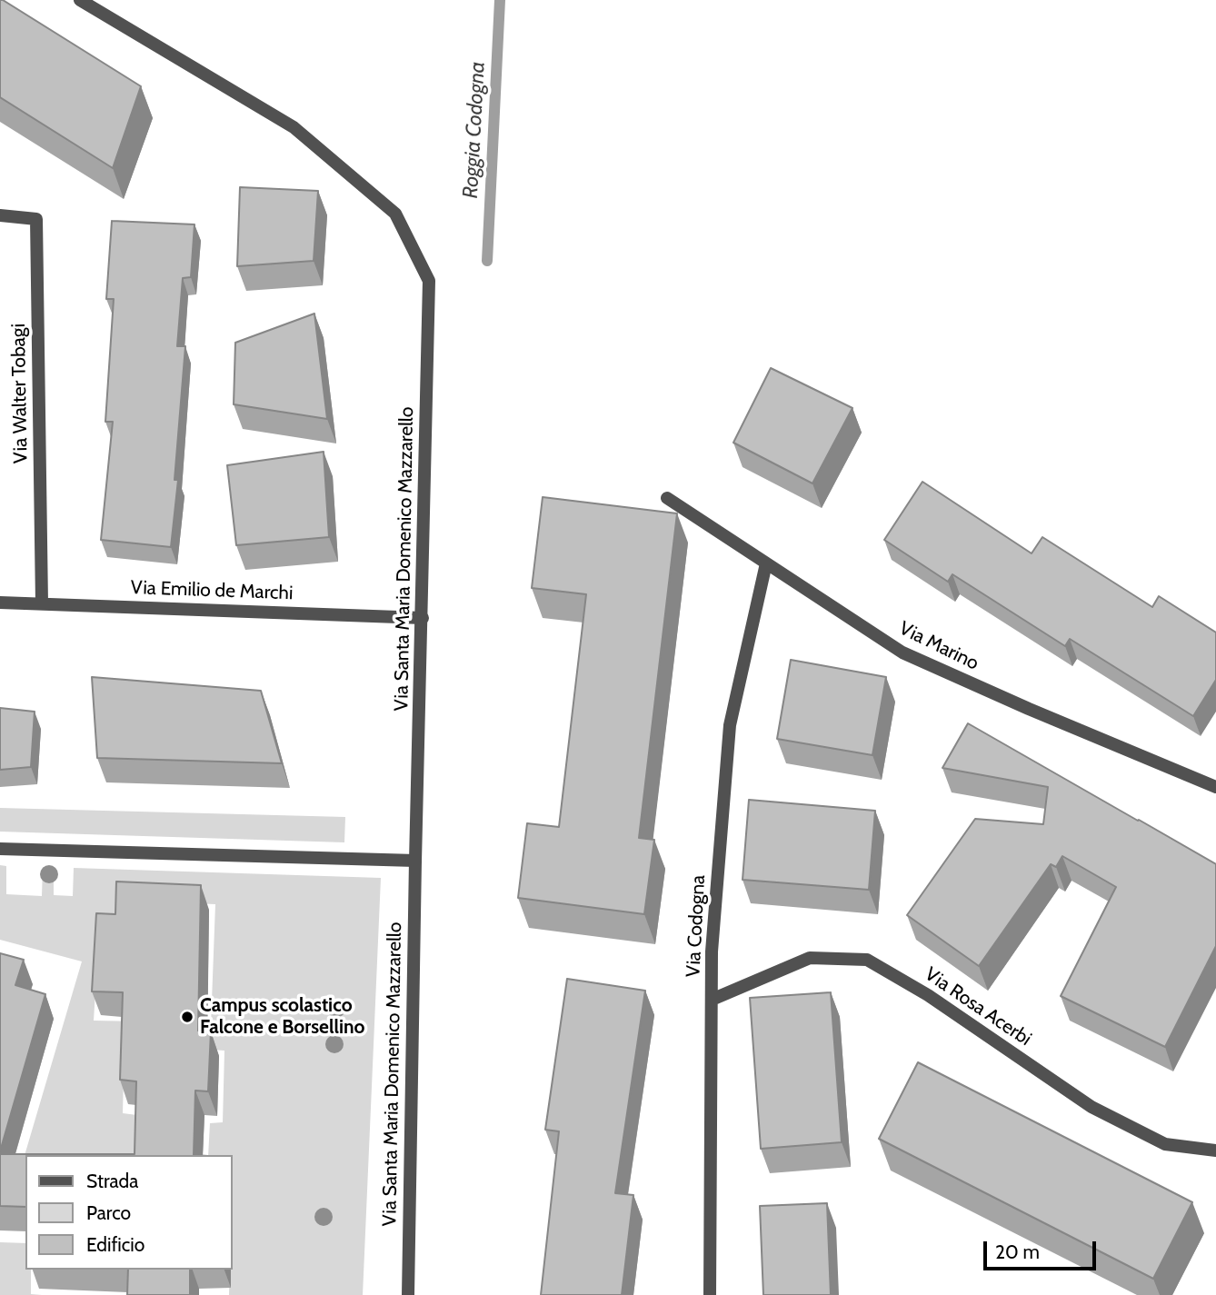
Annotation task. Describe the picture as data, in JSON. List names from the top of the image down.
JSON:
{
  "streets": {
    "street": [
      "Via Walter Tobagi",
      "Via Santa Maria Domenico Mazzarello",
      "Via Emilio de Marchi",
      "Via Marino",
      "Via Codogna",
      "Via Rosa Acerbi"
    ]
  },
  "crossings": [
    ["Via Walter Tobagi", "Via Emilio de Marchi"],
    ["Via Santa Maria Domenico Mazzarello", "Via Emilio de Marchi"],
    ["Via Marino", "Via Codogna"],
    ["Via Codogna", "Via Rosa Acerbi"]
  ],
  "water": ["Roggia Codogna"],
  "places": ["Campus scolastico Falcone e Borsellino"],
  "legend": ["Strada", "Parco", "Edificio"],
  "scale_bar": "20 m"
}
